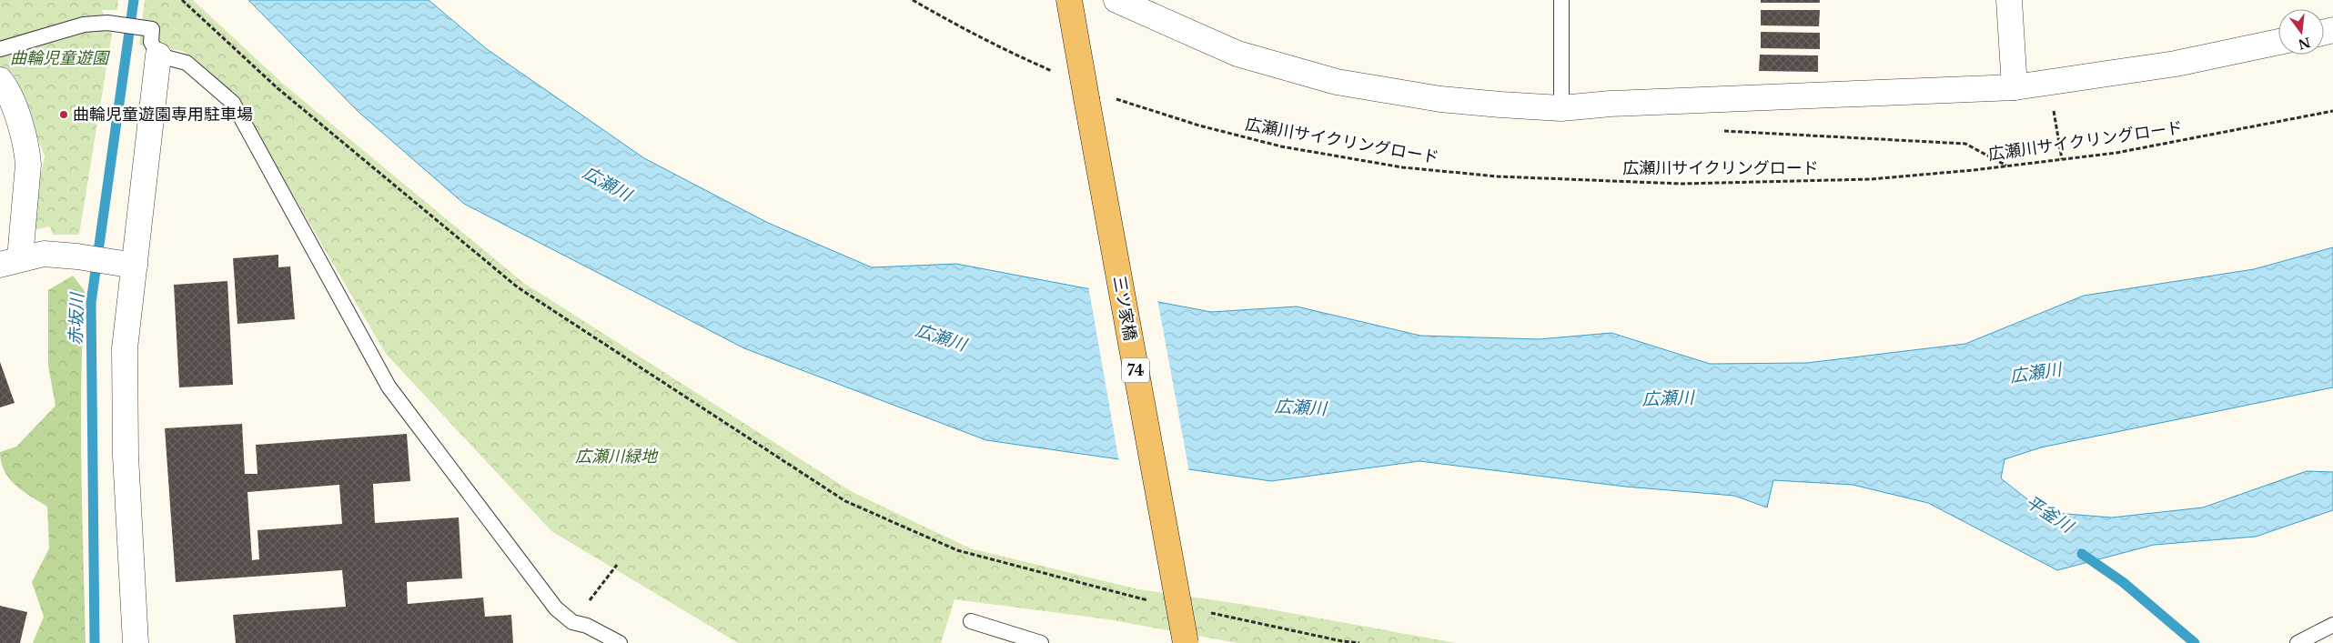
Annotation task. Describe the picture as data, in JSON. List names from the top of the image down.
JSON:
{
  "streets": {
    "main road": ["三ツ家橋", "74"],
    "path": ["広瀬川サイクリングロード"]
  },
  "water": ["広瀬川", "赤坂川", "平釜川"],
  "parks": ["曲輪児童遊園", "広瀬川緑地"],
  "places": ["曲輪児童遊園専用駐車場"],
  "north": "bottom"
}
